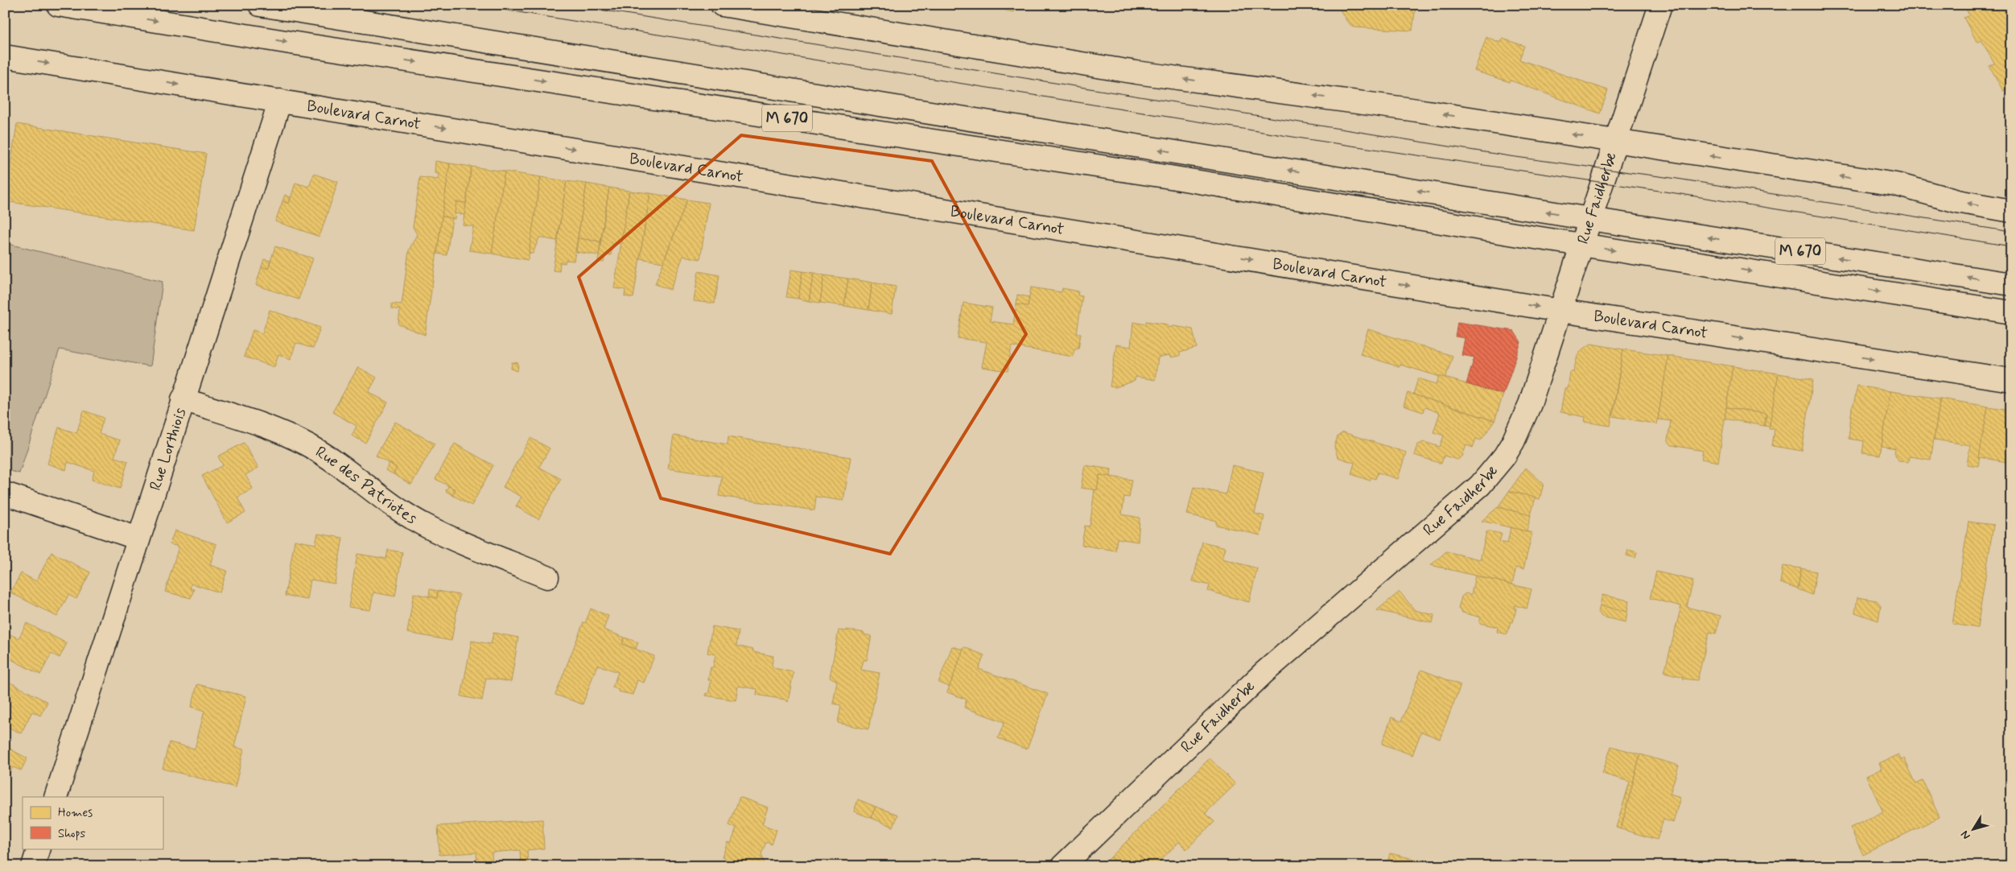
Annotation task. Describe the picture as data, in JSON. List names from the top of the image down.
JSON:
{
  "streets": {
    "street": [
      "Boulevard Carnot",
      "M 670",
      "Rue Faidherbe",
      "Rue Lorthiois",
      "Rue des Patriotes"
    ]
  },
  "crossings": [
    ["Boulevard Carnot", "Rue Faidherbe"],
    ["Boulevard Carnot", "Rue Lorthiois"],
    ["M 670", "Rue Faidherbe"],
    ["Rue Lorthiois", "Rue des Patriotes"]
  ],
  "legend": ["Homes", "Shops"],
  "north": "bottom left"
}
